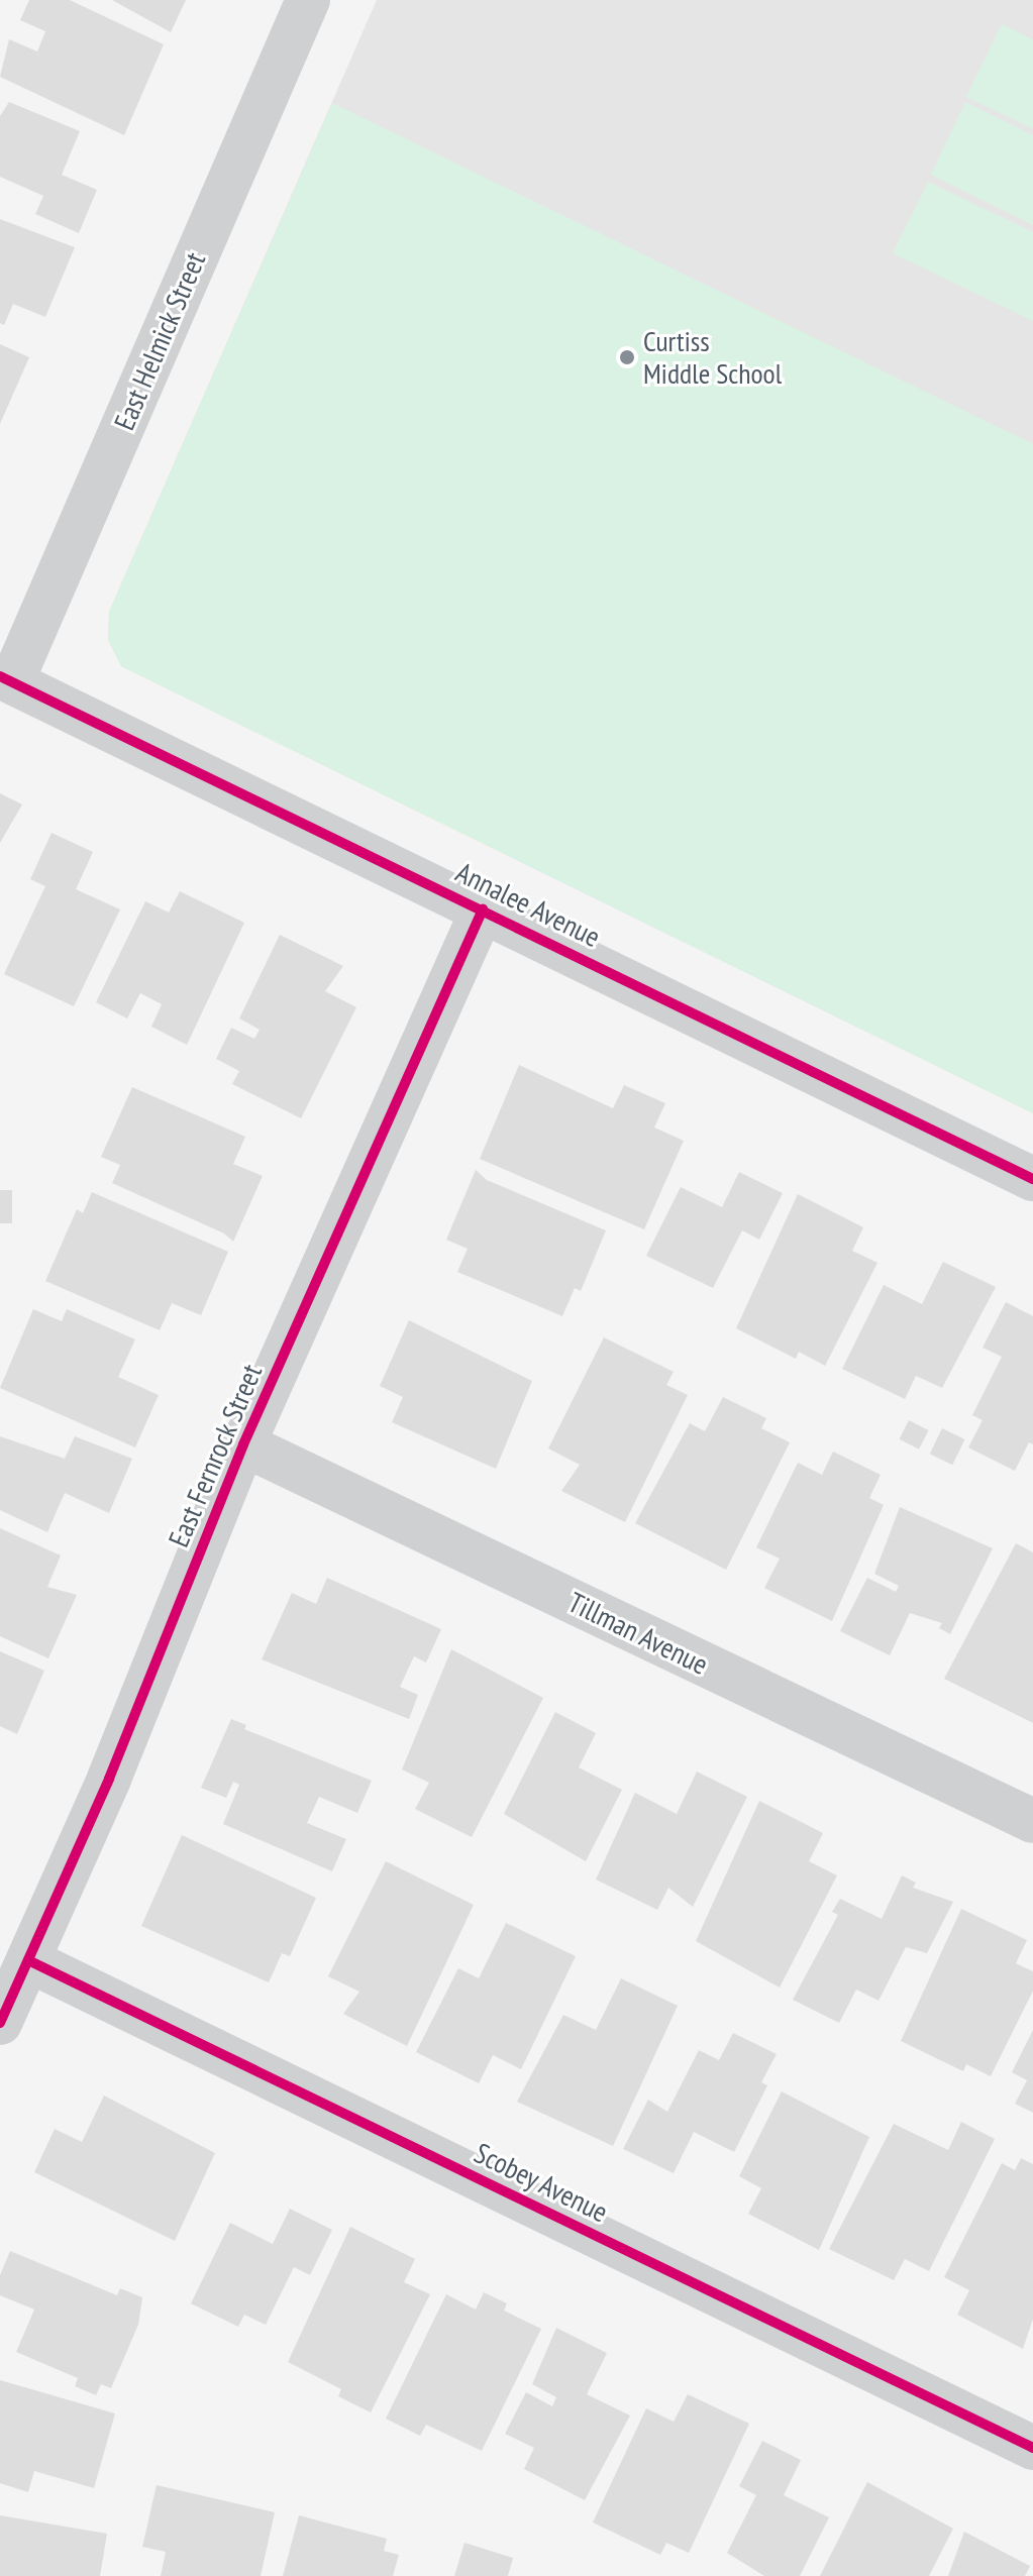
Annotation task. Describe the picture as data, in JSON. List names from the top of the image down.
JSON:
{
  "streets": {
    "street": [
      "East Helmick Street",
      "Annalee Avenue",
      "East Fernrock Street",
      "Tillman Avenue",
      "Scobey Avenue"
    ]
  },
  "crossings": [
    ["East Helmick Street", "Annalee Avenue"],
    ["Annalee Avenue", "East Fernrock Street"],
    ["East Fernrock Street", "Tillman Avenue"],
    ["East Fernrock Street", "Scobey Avenue"]
  ],
  "places": ["Curtiss Middle School"]
}
